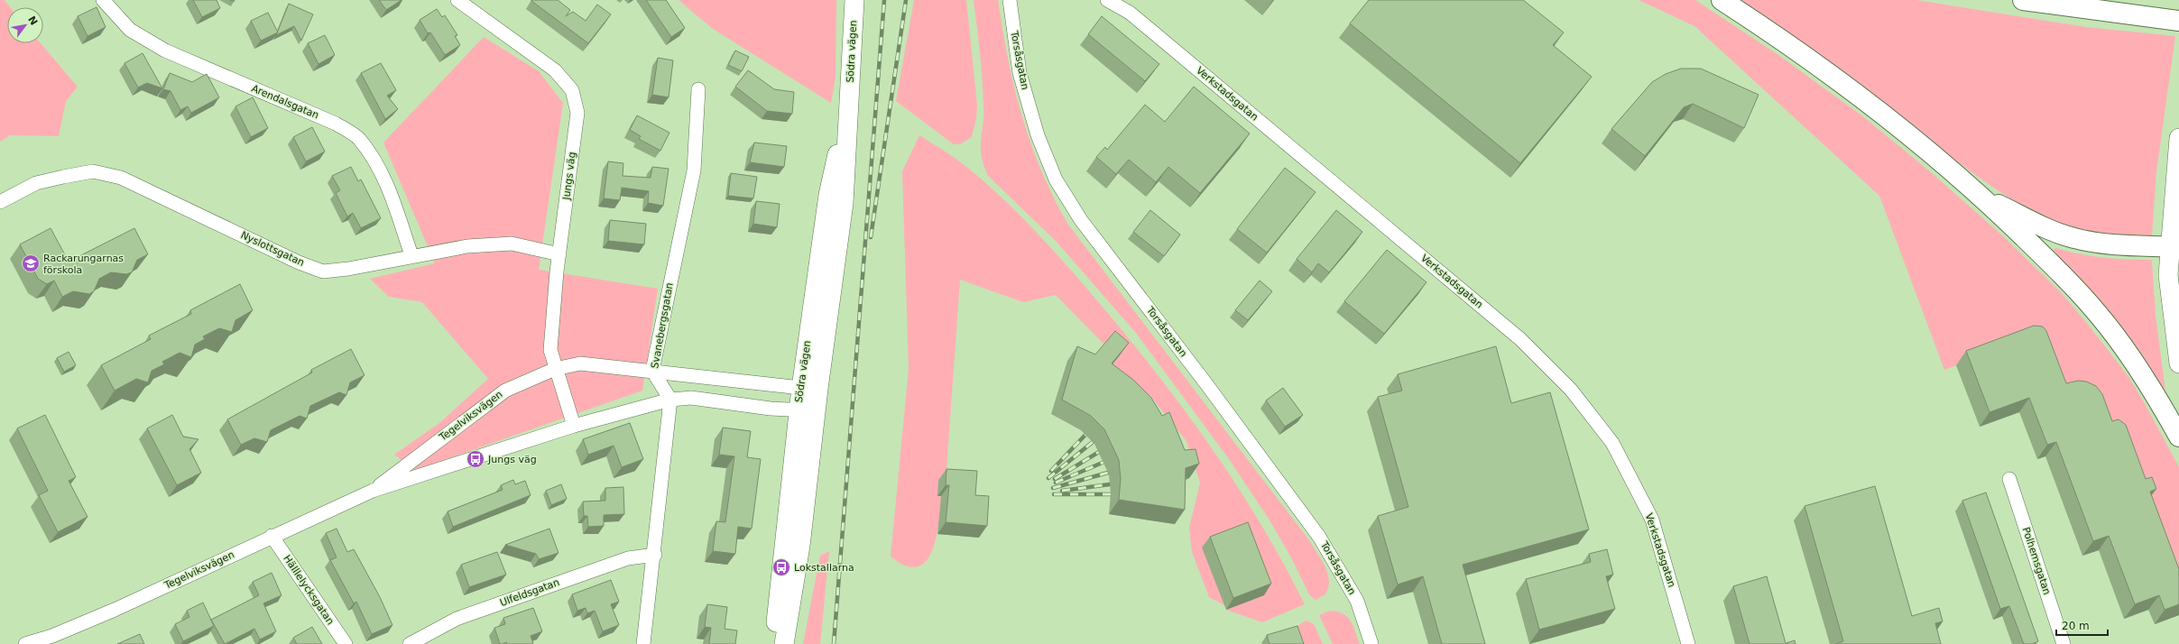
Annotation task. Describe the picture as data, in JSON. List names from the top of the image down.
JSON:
{
  "streets": {
    "main road": ["Södra vägen"],
    "street": [
      "Torsåsgatan",
      "Verkstadsgatan",
      "Arendalsgatan",
      "Jungs väg",
      "Nyslottsgatan",
      "Svanebergsgatan",
      "Tegelviksvägen",
      "Polhemsgatan",
      "Hälllelycksgatan",
      "Ulfeldsgatan"
    ]
  },
  "crossings": [
    ["Södra vägen", "Tegelviksvägen"],
    ["Arendalsgatan", "Nyslottsgatan"],
    ["Jungs väg", "Nyslottsgatan"],
    ["Jungs väg", "Tegelviksvägen"],
    ["Svanebergsgatan", "Tegelviksvägen"],
    ["Tegelviksvägen", "Hälllelycksgatan"]
  ],
  "places": {
    "school or university": ["Rackarungarnas förskola"],
    "bus stop": ["Jungs väg", "Lokstallarna"]
  },
  "scale_bar": "20 m",
  "north": "top right"
}
